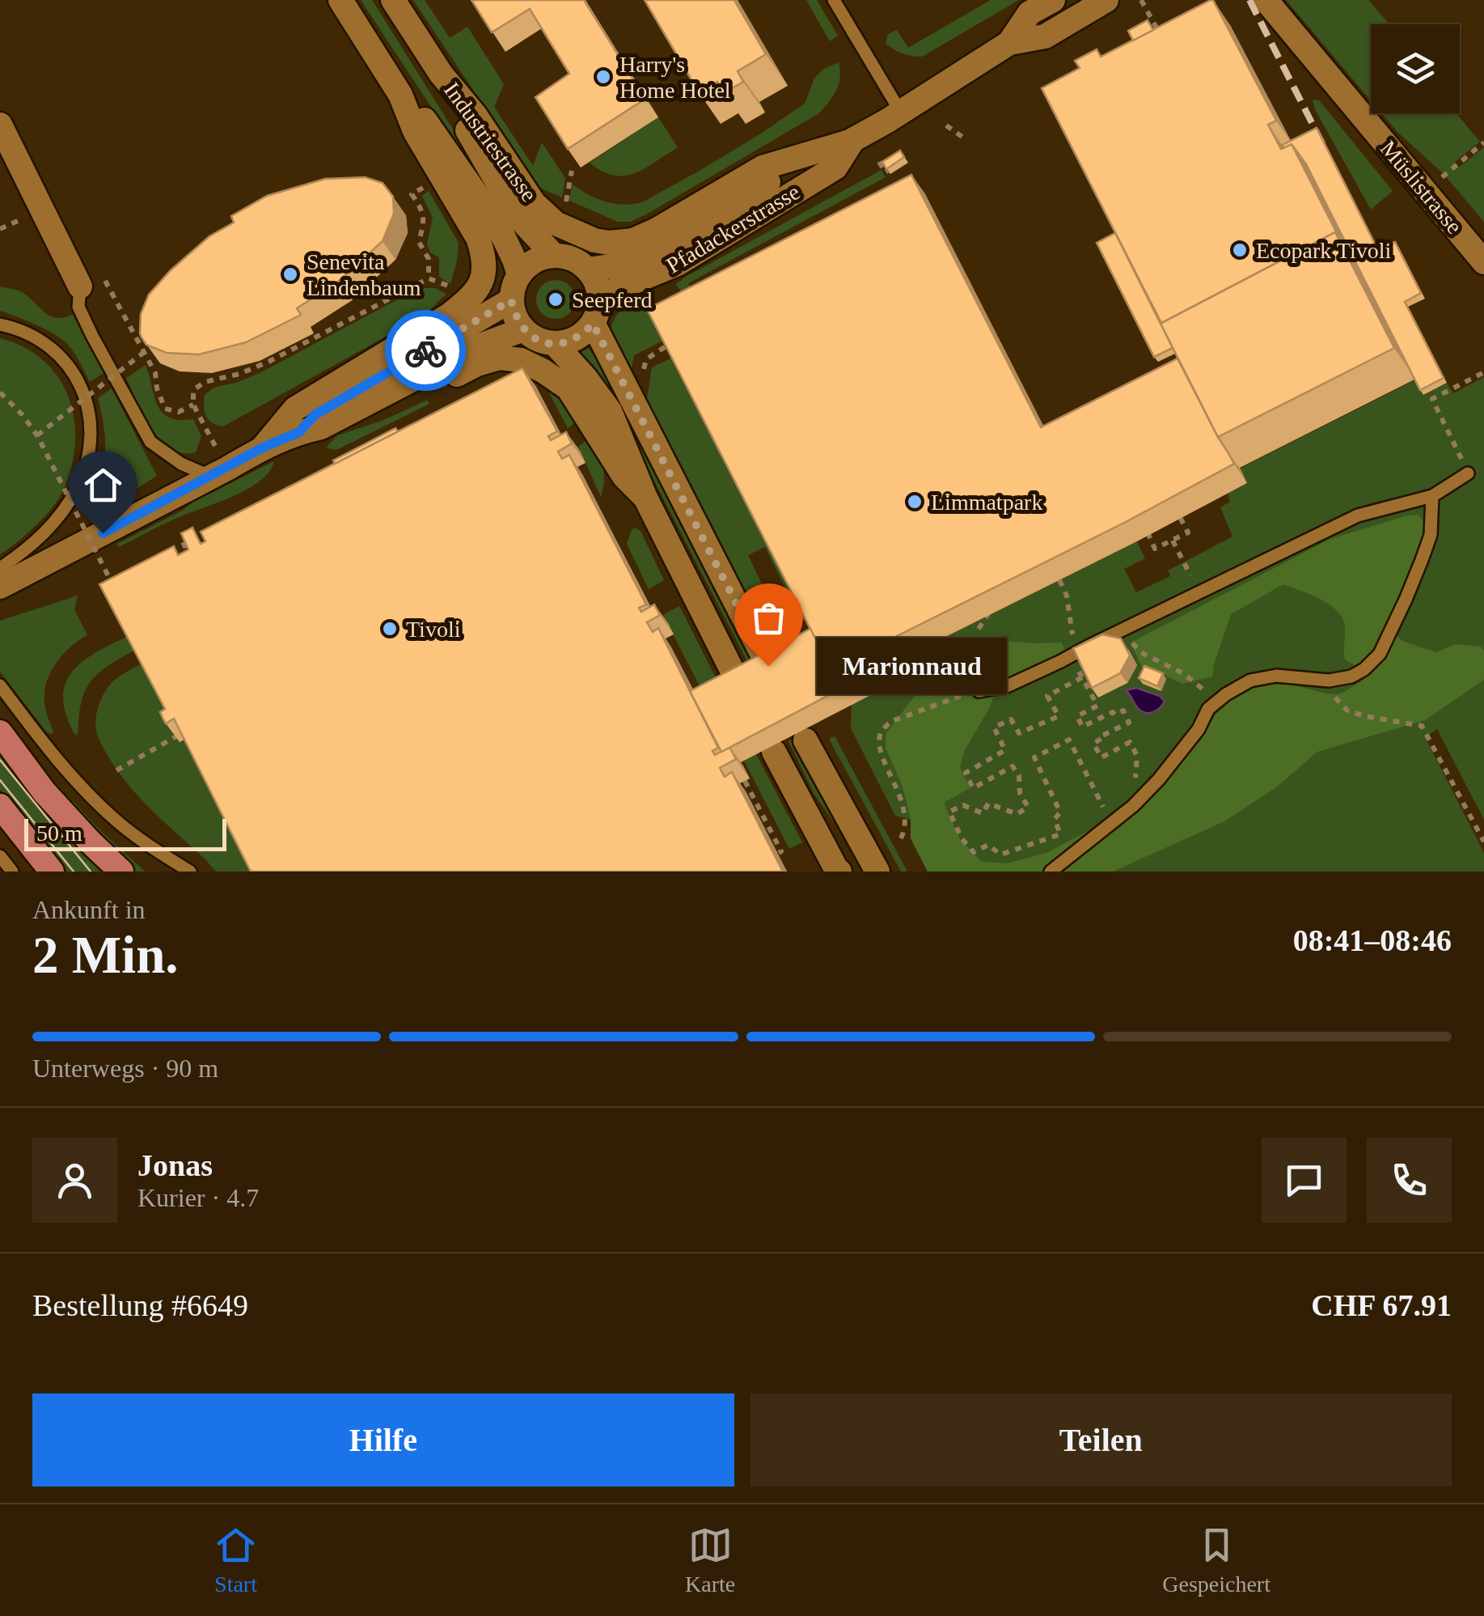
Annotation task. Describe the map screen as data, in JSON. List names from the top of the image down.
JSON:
{
  "streets": {
    "street": ["Industriestrasse", "Müslistrasse", "Pfadackerstrasse"]
  },
  "crossings": [
    ["Industriestrasse", "Pfadackerstrasse"]
  ],
  "places": [
    "Harry's Home Hotel",
    "Ecopark Tivoli",
    "Senevita Lindenbaum",
    "Seepferd",
    "Limmatpark",
    "Tivoli",
    "Marionnaud"
  ],
  "scale_bar": "50 m",
  "page": {
    "bubble": "Marionnaud",
    "scale": "50 m",
    "heading": ["2 Min.", "Ankunft in", "08:41–08:46"],
    "panel": [
      "Jonas",
      "Kurier · 4.7",
      "Bestellung #6649",
      "CHF 67.91"
    ],
    "bar": "Unterwegs · 90 m",
    "buttons": ["Hilfe", "Teilen"],
    "tabs": ["Start", "Karte", "Gespeichert"]
  }
}
